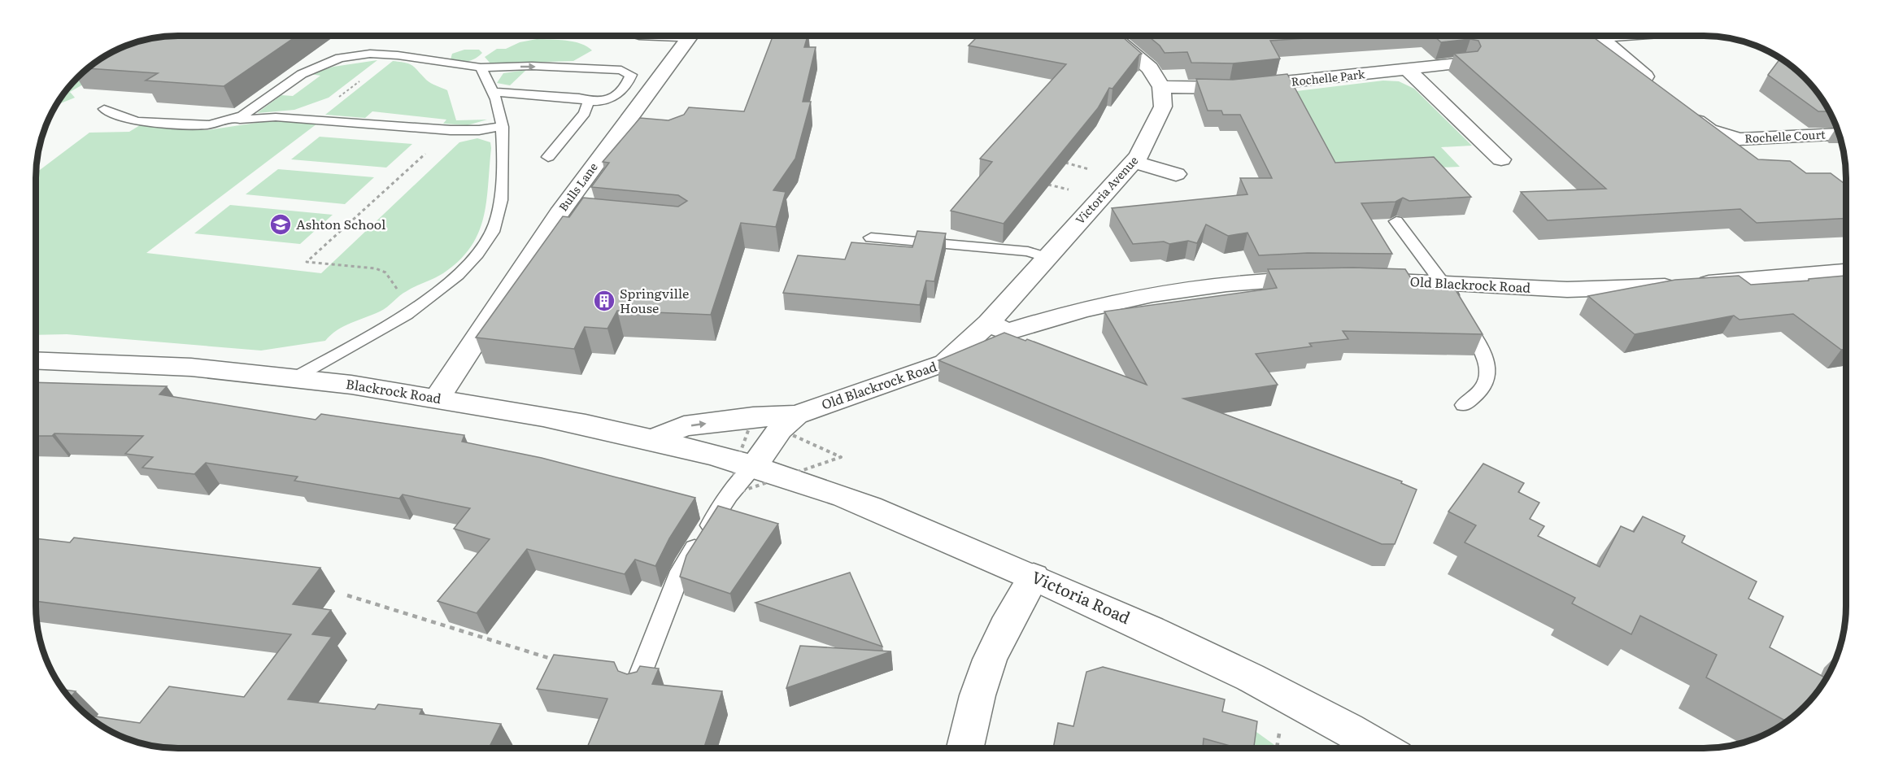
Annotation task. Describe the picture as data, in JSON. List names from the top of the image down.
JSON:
{
  "streets": {
    "street": [
      "Rochelle Park",
      "Rochelle Court",
      "Bulls Lane",
      "Victoria Avenue",
      "Old Blackrock Road",
      "Blackrock Road",
      "Victoria Road"
    ]
  },
  "crossings": [
    ["Rochelle Park", "Victoria Avenue"],
    ["Bulls Lane", "Blackrock Road"],
    ["Victoria Avenue", "Old Blackrock Road"],
    ["Old Blackrock Road", "Blackrock Road"],
    ["Old Blackrock Road", "Victoria Road"],
    ["Blackrock Road", "Victoria Road"]
  ],
  "places": {
    "school or university": ["Ashton School"],
    "building": ["Springville House"]
  }
}
